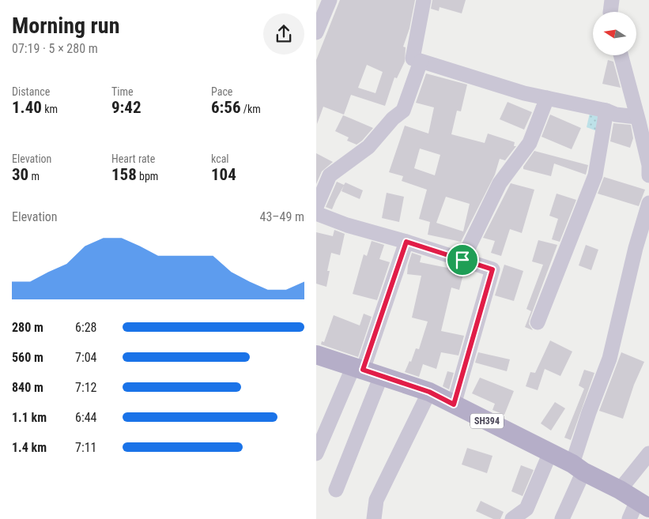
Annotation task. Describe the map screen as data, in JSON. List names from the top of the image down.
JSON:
{
  "streets": {
    "main road": ["SH394"]
  },
  "north": "left",
  "page": {
    "heading": ["Morning run", "07:19 · 5 × 280 m"],
    "stats": [
      ["Distance", "1.40 km"],
      ["Time", "9:42"],
      ["Pace", "6:56 /km"],
      ["Elevation", "30 m"],
      ["Heart rate", "158 bpm"],
      ["kcal", "104"]
    ],
    "chart": ["Elevation", "43–49 m"],
    "list": [
      {
        "name": "280 m",
        "note": "6:28"
      },
      {
        "name": "560 m",
        "note": "7:04"
      },
      {
        "name": "840 m",
        "note": "7:12"
      },
      {
        "name": "1.1 km",
        "note": "6:44"
      },
      {
        "name": "1.4 km",
        "note": "7:11"
      }
    ]
  }
}
